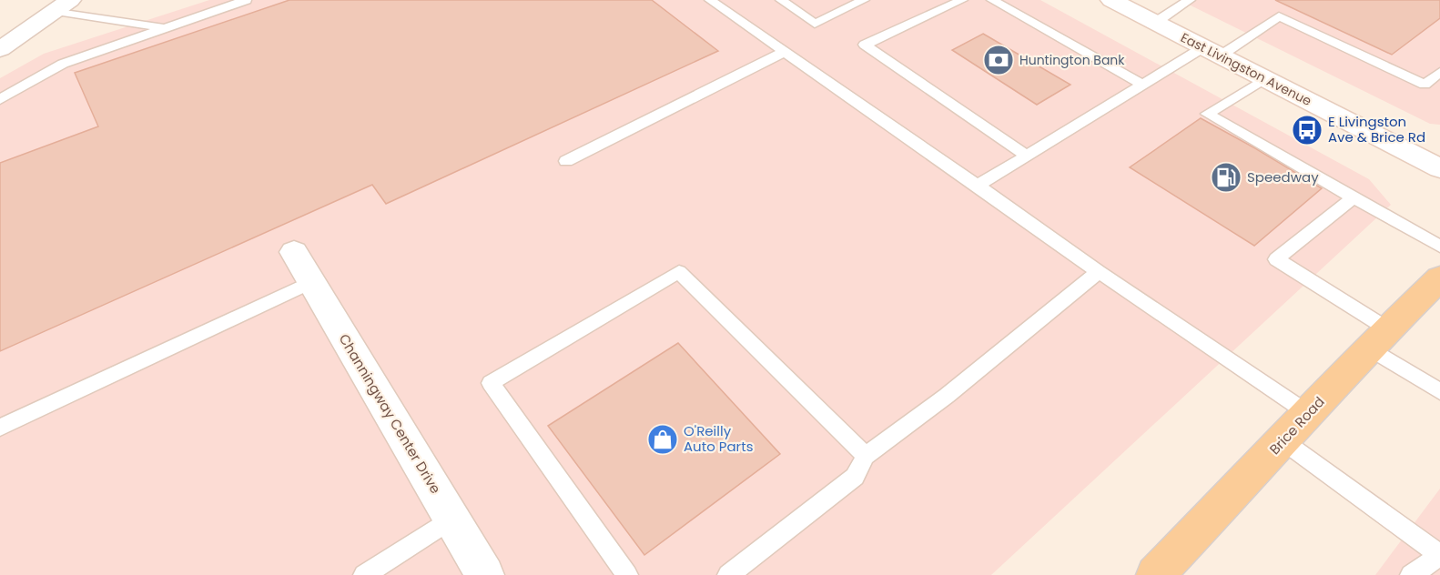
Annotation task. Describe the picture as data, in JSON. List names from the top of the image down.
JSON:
{
  "streets": {
    "main road": ["Brice Road"],
    "street": ["East Livingston Avenue", "Channingway Center Drive"]
  },
  "places": {
    "bank": ["Huntington Bank"],
    "bus stop": ["E Livingston Ave & Brice Rd"],
    "fuel station": ["Speedway"],
    "shop": ["O'Reilly Auto Parts"]
  }
}
